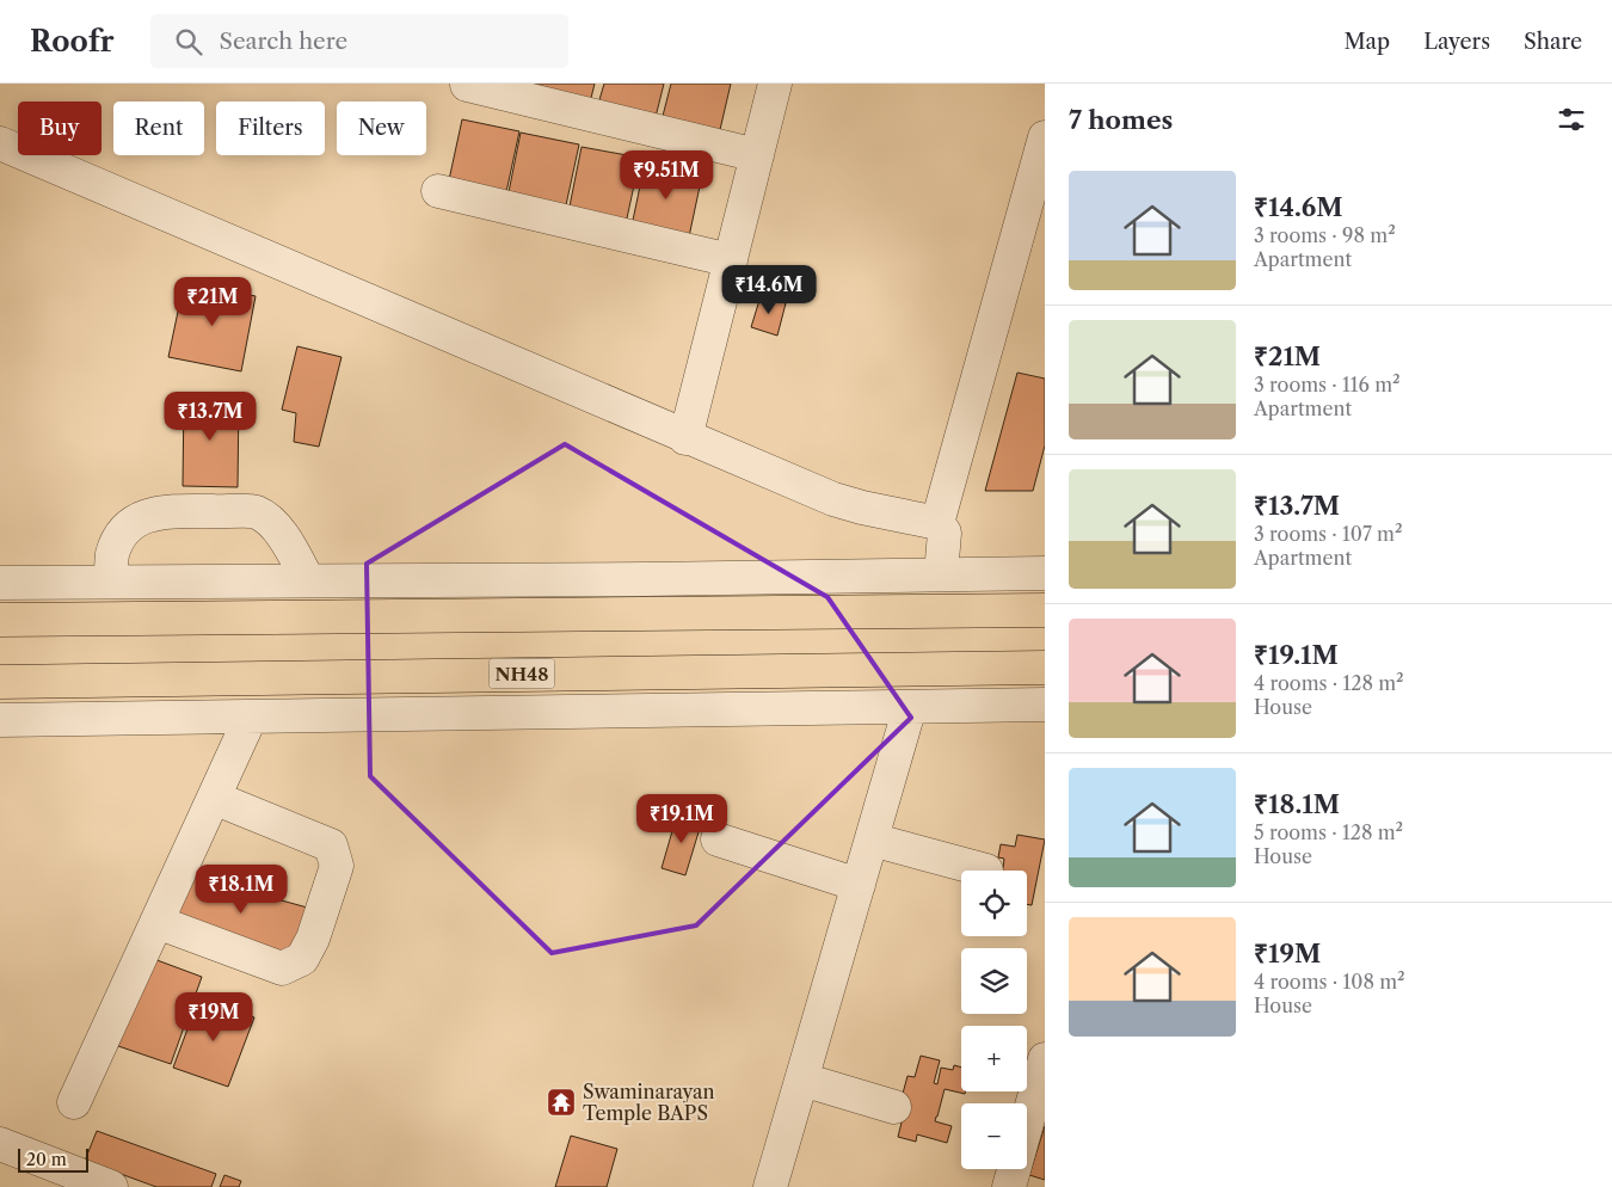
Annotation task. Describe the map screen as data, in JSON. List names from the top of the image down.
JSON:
{
  "streets": {
    "highway": ["NH48"]
  },
  "places": {
    "temple": ["Swaminarayan Temple BAPS"]
  },
  "scale_bar": "20 m",
  "page": {
    "header": "Roofr",
    "search": "Search here",
    "nav": ["Map", "Layers", "Share"],
    "heading": "7 homes",
    "chip": [
      "Buy",
      "Rent",
      "Filters",
      "New"
    ],
    "price": [
      "₹9.51M",
      "₹14.6M",
      "₹21M",
      "₹13.7M",
      "₹19.1M",
      "₹18.1M",
      "₹19M"
    ],
    "list": [
      {
        "name": "₹14.6M",
        "note": "3 rooms · 98 m² · Apartment"
      },
      {
        "name": "₹21M",
        "note": "3 rooms · 116 m² · Apartment"
      },
      {
        "name": "₹13.7M",
        "note": "3 rooms · 107 m² · Apartment"
      },
      {
        "name": "₹19.1M",
        "note": "4 rooms · 128 m² · House"
      },
      {
        "name": "₹18.1M",
        "note": "5 rooms · 128 m² · House"
      },
      {
        "name": "₹19M",
        "note": "4 rooms · 108 m² · House"
      }
    ],
    "map_buttons": ["+", "−"],
    "scale": "20 m"
  }
}
